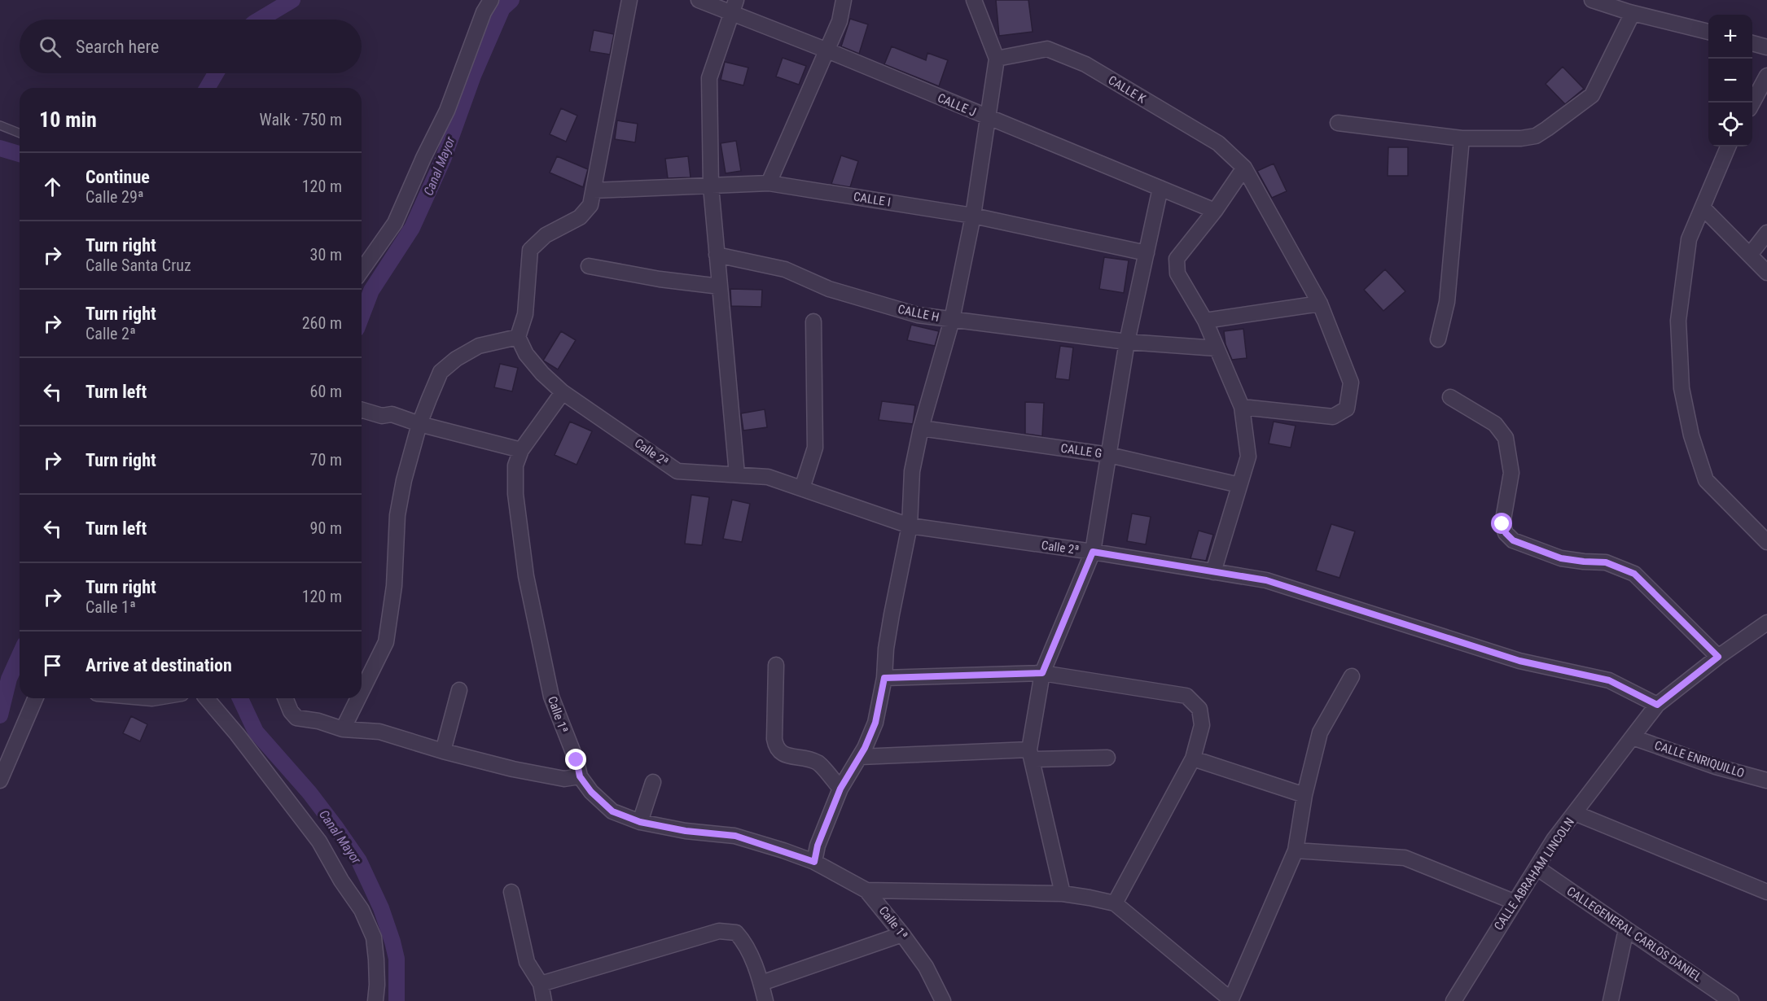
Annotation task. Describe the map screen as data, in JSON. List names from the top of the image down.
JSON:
{
  "streets": {
    "street": [
      "CALLE K",
      "CALLE J",
      "CALLE I",
      "CALLE H",
      "CALLE G",
      "Calle 2ª",
      "Calle 1ª",
      "CALLE ENRIQUILLO",
      "CALLE ABRAHAM LINCOLN",
      "CALLEGENERAL CARLOS DANIEL"
    ]
  },
  "crossings": [
    ["Calle 2ª", "Calle 1ª"],
    ["Calle 2ª", "CALLE ABRAHAM LINCOLN"],
    ["CALLE ENRIQUILLO", "CALLE ABRAHAM LINCOLN"],
    ["CALLE ABRAHAM LINCOLN", "CALLEGENERAL CARLOS DANIEL"]
  ],
  "water": ["Canal Mayor"],
  "page": {
    "map_buttons": ["+", "−"],
    "search": "Search here",
    "heading": ["10 min", "Walk · 750 m"],
    "list": [
      ["Continue", "Calle 29ª", "120 m"],
      ["Turn right", "Calle Santa Cruz", "30 m"],
      ["Turn right", "Calle 2ª", "260 m"],
      ["Turn left", "60 m"],
      ["Turn right", "70 m"],
      ["Turn left", "90 m"],
      ["Turn right", "Calle 1ª", "120 m"],
      "Arrive at destination"
    ]
  }
}
